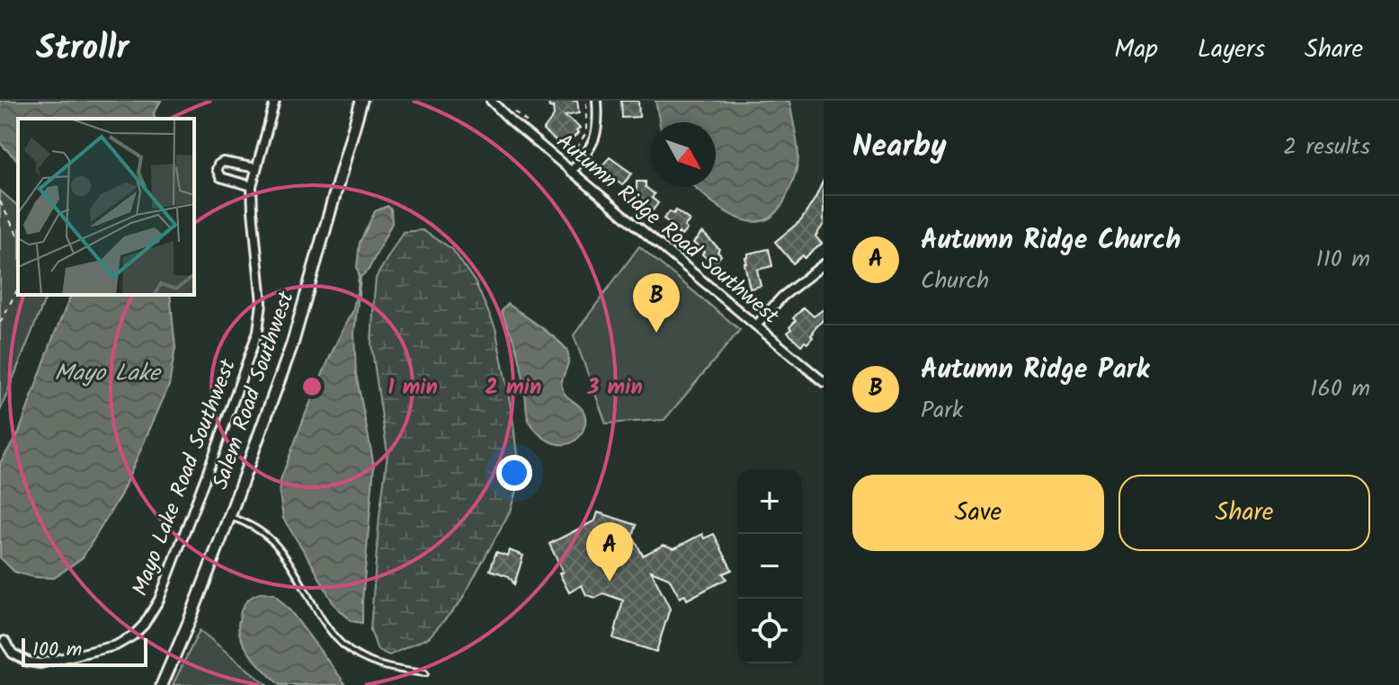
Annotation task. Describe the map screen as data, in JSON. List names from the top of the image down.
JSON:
{
  "streets": {
    "main road": ["Salem Road Southwest"],
    "street": ["Autumn Ridge Road Southwest", "Mayo Lake Road Southwest"]
  },
  "water": ["Mayo Lake"],
  "scale_bar": "100 m",
  "north": "bottom right",
  "page": {
    "header": "Strollr",
    "nav": ["Map", "Layers", "Share"],
    "heading": ["Nearby", "2 results"],
    "list": [
      {
        "mark": "A",
        "name": "Autumn Ridge Church",
        "note": "Church",
        "value": "110 m"
      },
      {
        "mark": "B",
        "name": "Autumn Ridge Park",
        "note": "Park",
        "value": "160 m"
      }
    ],
    "pins": ["B", "A"],
    "buttons": ["Save", "Share"],
    "map_buttons": ["+", "−"],
    "scale": "100 m"
  },
  "rings": ["1 min", "2 min", "3 min"]
}
